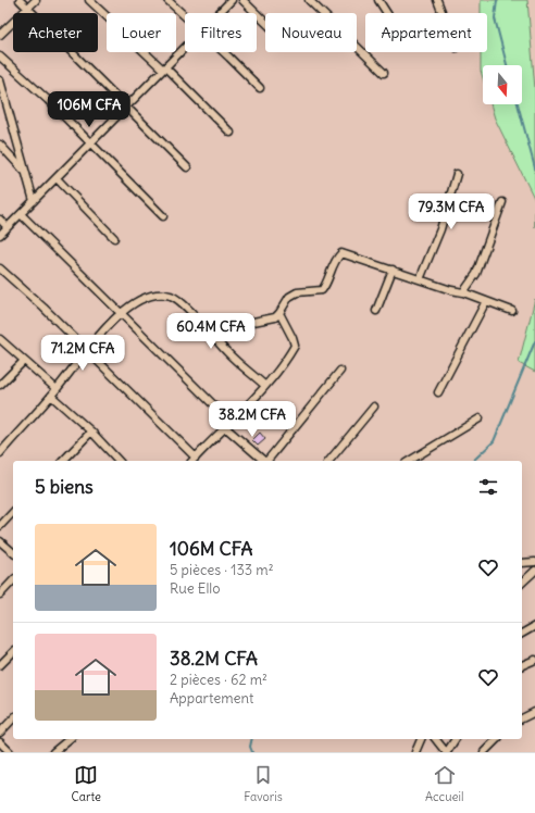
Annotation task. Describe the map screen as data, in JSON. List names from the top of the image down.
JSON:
{
  "north": "bottom",
  "page": {
    "chip": [
      "Acheter",
      "Louer",
      "Filtres",
      "Nouveau",
      "Appartement"
    ],
    "price": [
      "106M CFA",
      "79.3M CFA",
      "60.4M CFA",
      "71.2M CFA",
      "38.2M CFA"
    ],
    "heading": "5 biens",
    "list": [
      {
        "name": "106M CFA",
        "note": "5 pièces · 133 m² · Rue Ello"
      },
      {
        "name": "38.2M CFA",
        "note": "2 pièces · 62 m² · Appartement"
      }
    ],
    "tabs": ["Carte", "Favoris", "Accueil"]
  }
}
